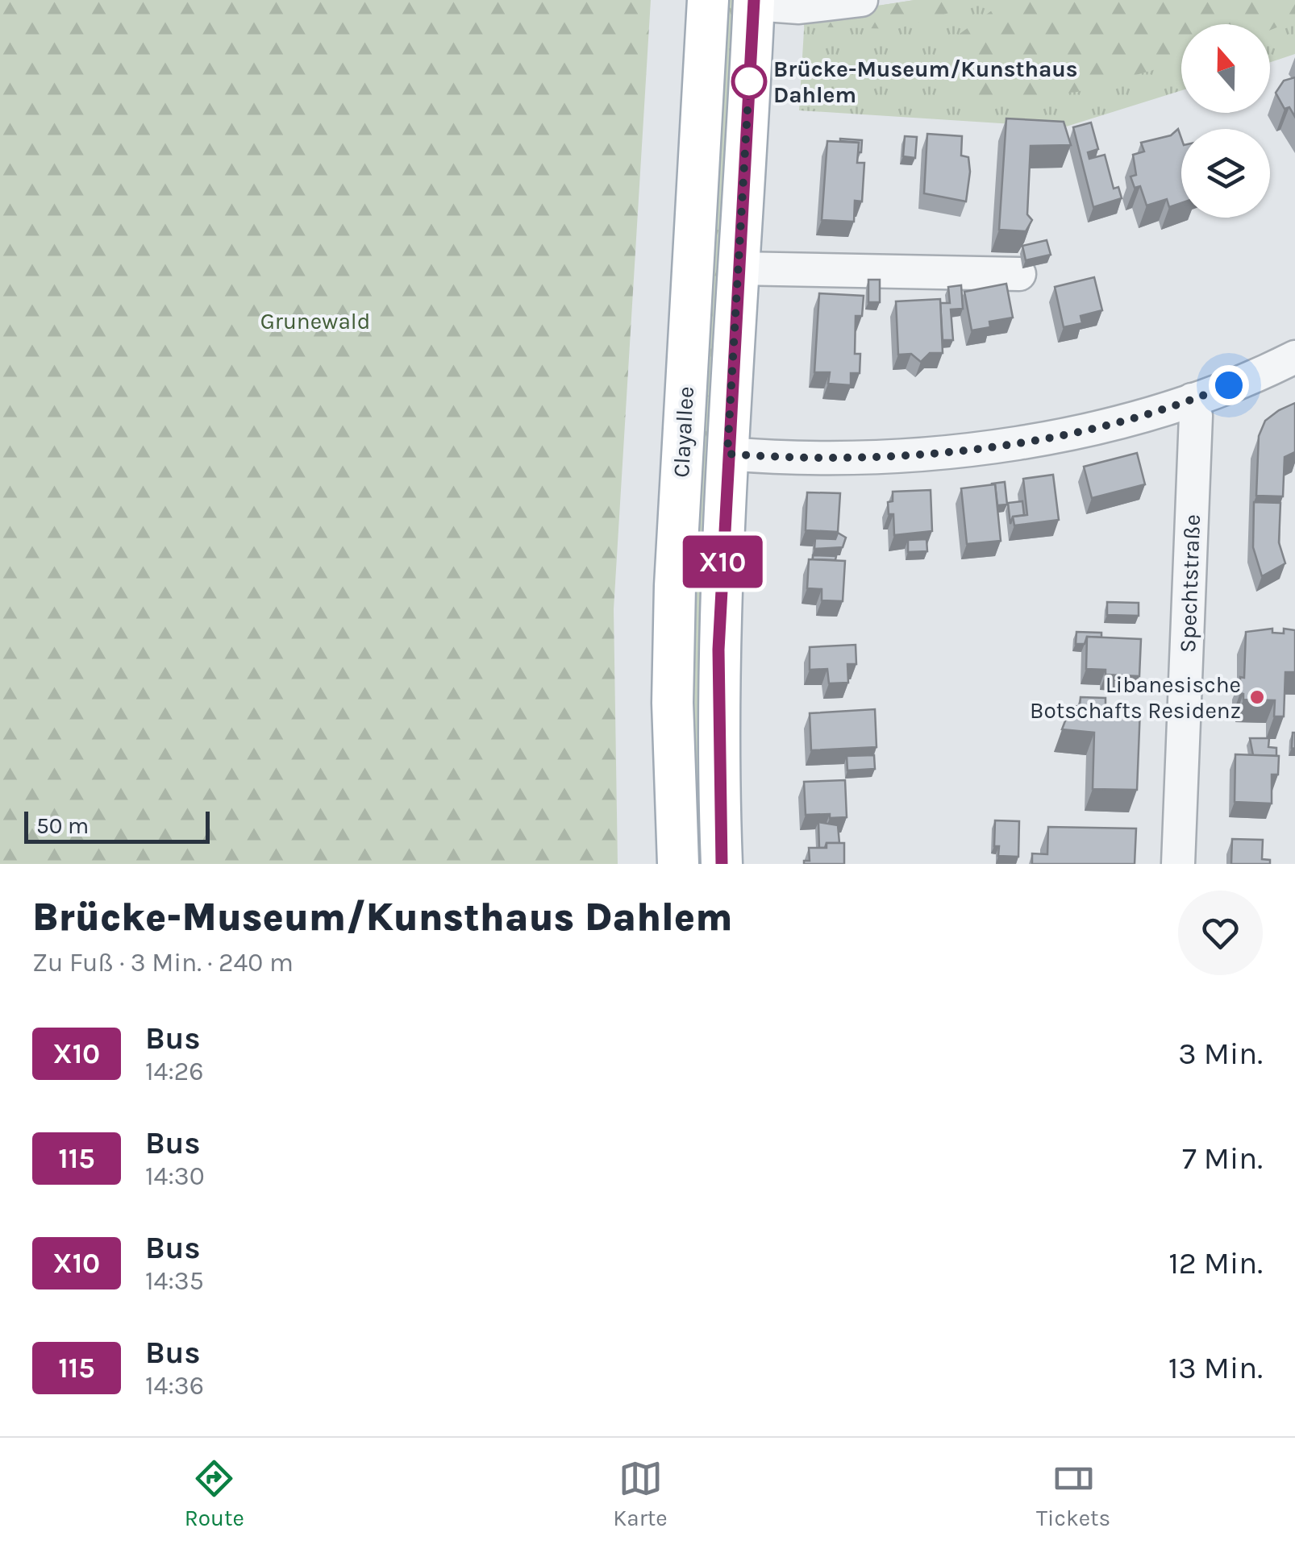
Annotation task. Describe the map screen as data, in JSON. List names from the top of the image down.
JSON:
{
  "streets": {
    "main road": ["Clayallee"],
    "street": ["Spechtstraße"]
  },
  "parks": ["Grunewald"],
  "places": ["Brücke-Museum/Kunsthaus Dahlem", "Libanesische Botschafts Residenz"],
  "lines": ["bus line X10"],
  "scale_bar": "50 m",
  "north": "top",
  "page": {
    "on_map": "X10",
    "scale": "50 m",
    "heading": ["Brücke-Museum/Kunsthaus Dahlem", "Zu Fuß · 3 Min. · 240 m"],
    "list": [
      {
        "mark": "X10",
        "name": "Bus",
        "note": "14:26",
        "value": "3 Min."
      },
      {
        "mark": "115",
        "name": "Bus",
        "note": "14:30",
        "value": "7 Min."
      },
      {
        "mark": "X10",
        "name": "Bus",
        "note": "14:35",
        "value": "12 Min."
      },
      {
        "mark": "115",
        "name": "Bus",
        "note": "14:36",
        "value": "13 Min."
      }
    ],
    "tabs": ["Route", "Karte", "Tickets"]
  }
}
